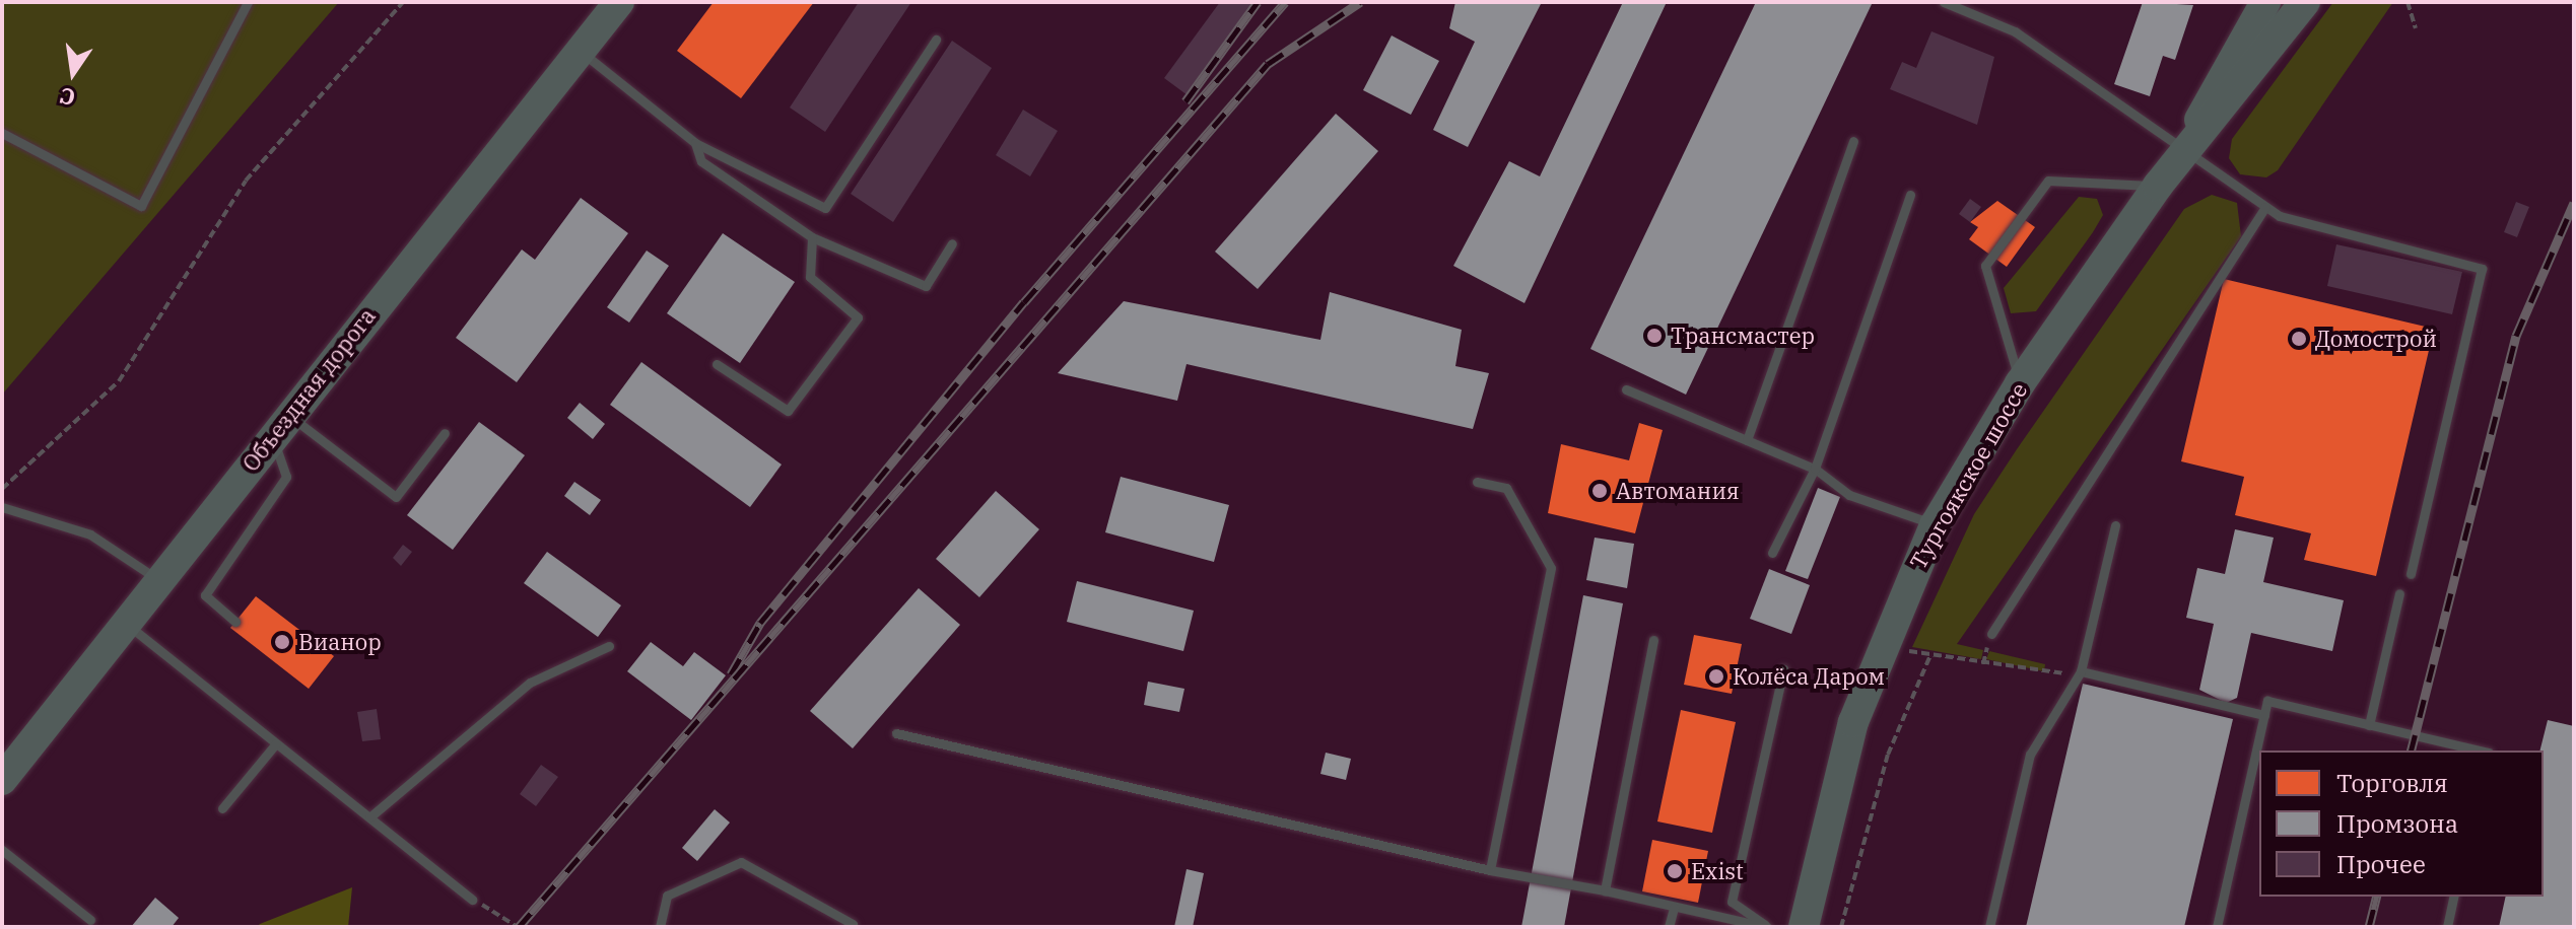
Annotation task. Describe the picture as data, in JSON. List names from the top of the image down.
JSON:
{
  "streets": {
    "main road": ["Объездная дорога", "Тургоякское шоссе"]
  },
  "places": [
    "Трансмастер",
    "Домострой",
    "Автомания",
    "Вианор",
    "Колёса Даром",
    "Exist"
  ],
  "legend": ["Торговля", "Промзона", "Прочее"],
  "north": "bottom"
}
